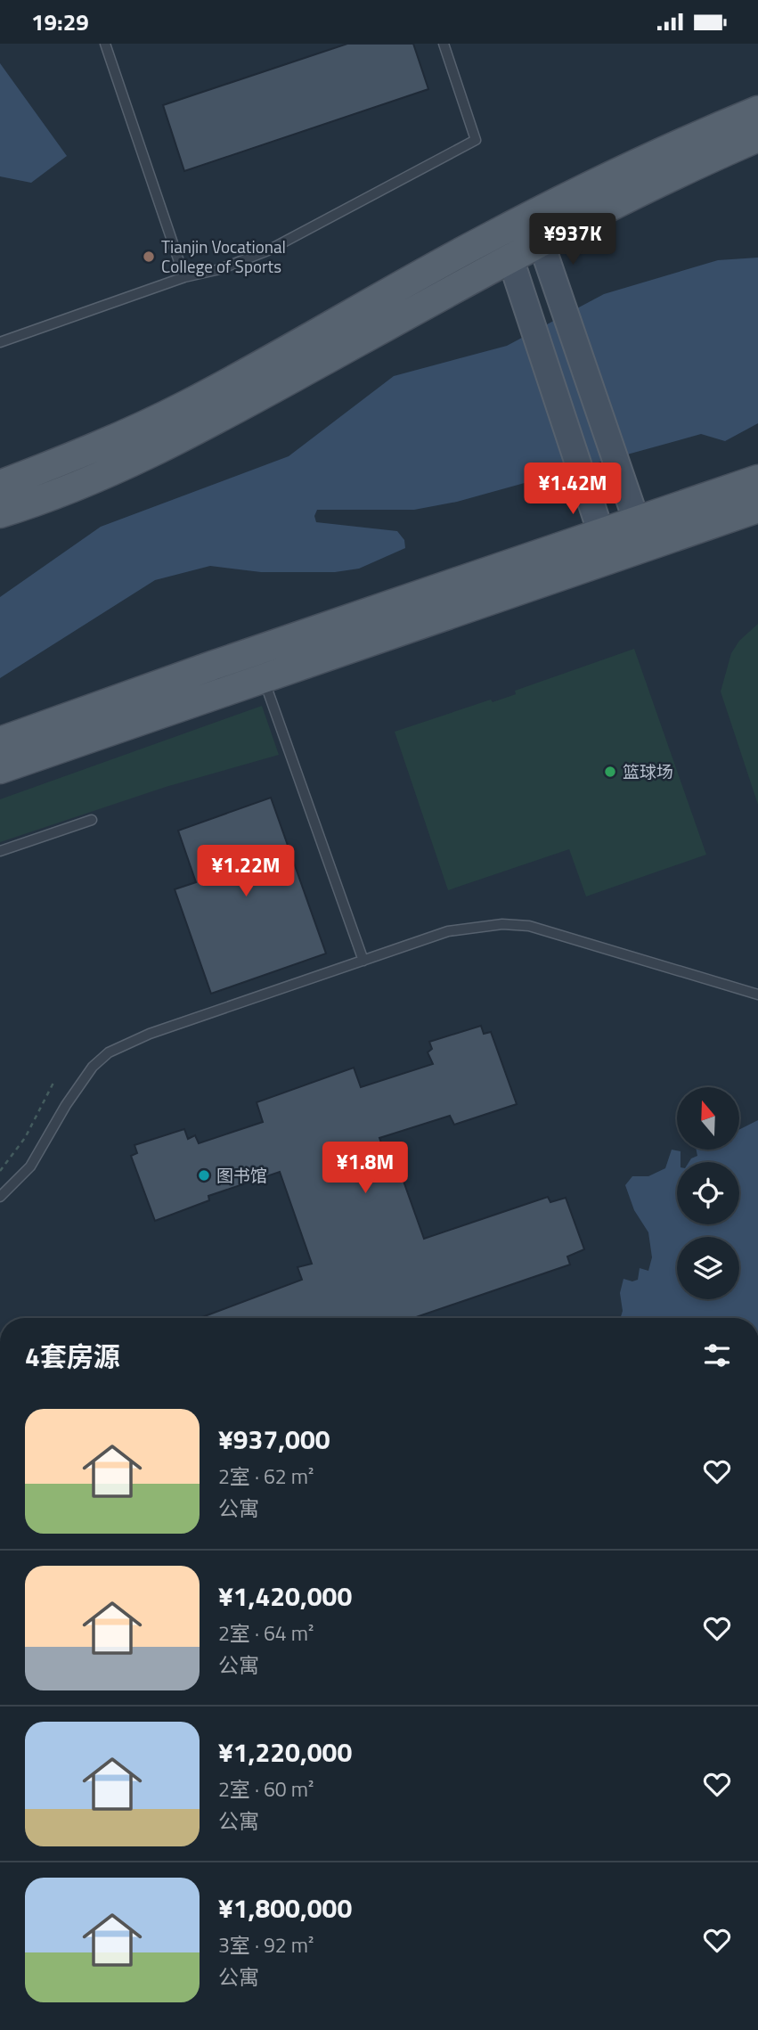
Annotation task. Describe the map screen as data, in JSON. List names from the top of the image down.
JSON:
{
  "places": ["Tianjin Vocational College of Sports", "篮球场", "图书馆"],
  "north": "top",
  "page": {
    "status": "19:29",
    "price": [
      "¥937K",
      "¥1.42M",
      "¥1.22M",
      "¥1.8M"
    ],
    "heading": "4套房源",
    "list": [
      {
        "name": "¥937,000",
        "note": "2室 · 62 m² · 公寓"
      },
      {
        "name": "¥1,420,000",
        "note": "2室 · 64 m² · 公寓"
      },
      {
        "name": "¥1,220,000",
        "note": "2室 · 60 m² · 公寓"
      },
      {
        "name": "¥1,800,000",
        "note": "3室 · 92 m² · 公寓"
      }
    ]
  }
}
